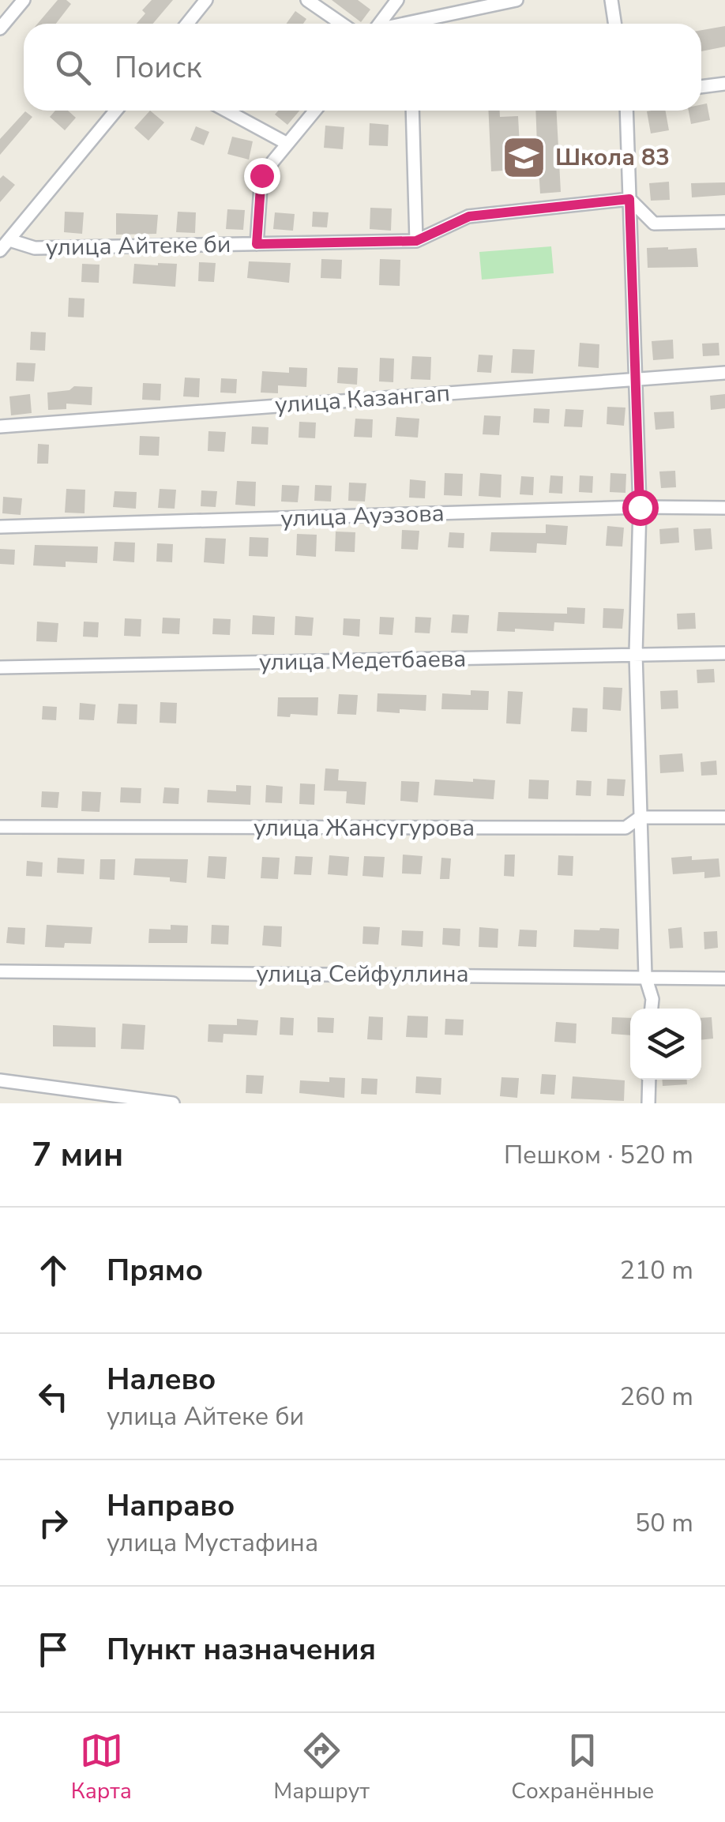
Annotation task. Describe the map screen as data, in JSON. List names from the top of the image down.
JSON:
{
  "streets": {
    "street": [
      "улица Айтеке би",
      "улица Казангап",
      "улица Ауэзова",
      "улица Медетбаева",
      "улица Жансугурова",
      "улица Сейфуллина"
    ]
  },
  "places": {
    "school or university": ["Школа 83"]
  },
  "page": {
    "search": "Поиск",
    "heading": ["7 мин", "Пешком · 520 m"],
    "list": [
      ["Прямо", "210 m"],
      ["Налево", "улица Айтеке би", "260 m"],
      ["Направо", "улица Мустафина", "50 m"],
      "Пункт назначения"
    ],
    "nav": ["Карта", "Маршрут", "Сохранённые"]
  }
}
